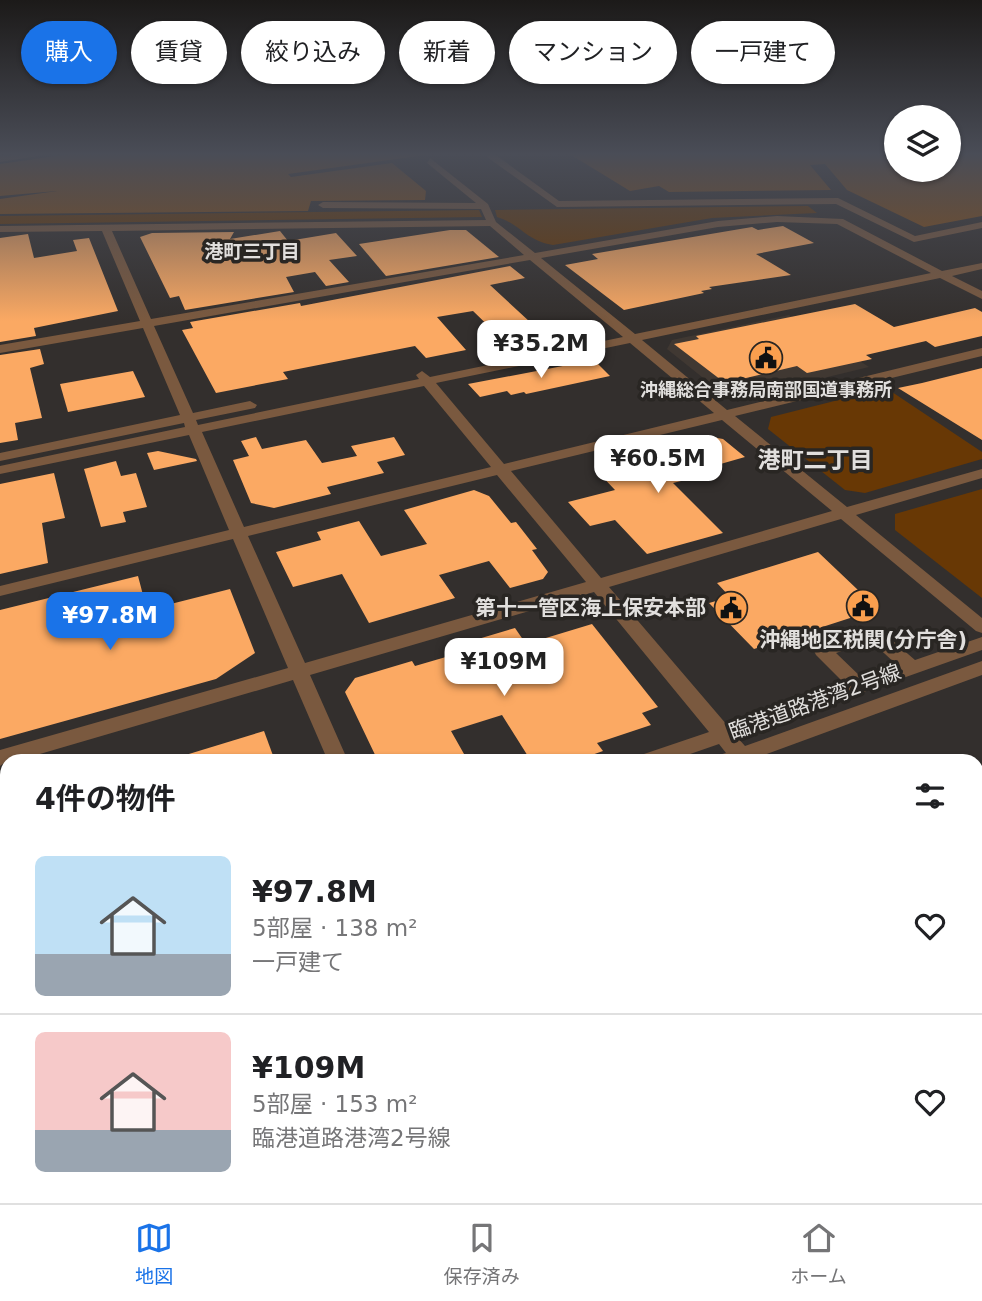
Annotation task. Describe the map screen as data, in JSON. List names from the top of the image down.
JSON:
{
  "streets": {
    "street": ["臨港道路港湾2号線"]
  },
  "districts": ["港町三丁目", "港町二丁目"],
  "places": {
    "public building": ["沖縄総合事務局南部国道事務所", "沖縄地区税関(分庁舎)", "第十一管区海上保安本部"]
  },
  "page": {
    "chip": [
      "購入",
      "賃貸",
      "絞り込み",
      "新着",
      "マンション",
      "一戸建て"
    ],
    "price": [
      "¥35.2M",
      "¥60.5M",
      "¥97.8M",
      "¥109M"
    ],
    "heading": "4件の物件",
    "list": [
      {
        "name": "¥97.8M",
        "note": "5部屋 · 138 m² · 一戸建て"
      },
      {
        "name": "¥109M",
        "note": "5部屋 · 153 m² · 臨港道路港湾2号線"
      }
    ],
    "tabs": ["地図", "保存済み", "ホーム"]
  }
}
